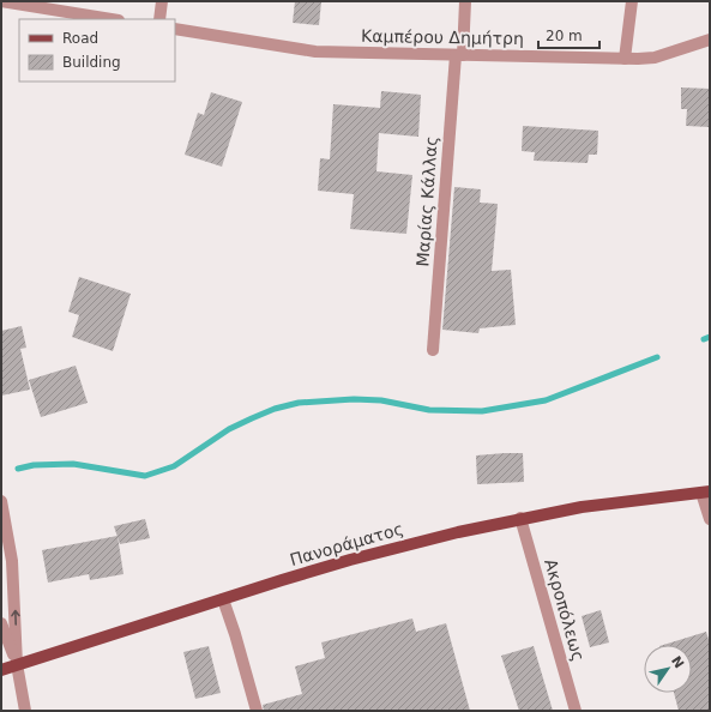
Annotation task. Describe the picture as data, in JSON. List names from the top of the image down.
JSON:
{
  "streets": {
    "main road": ["Πανοράματος"],
    "street": ["Καμπέρου Δημήτρη", "Μαρίας Κάλλας", "Ακροπόλεως"]
  },
  "crossings": [
    ["Καμπέρου Δημήτρη", "Μαρίας Κάλλας"],
    ["Πανοράματος", "Ακροπόλεως"]
  ],
  "legend": ["Road", "Building"],
  "scale_bar": "20 m",
  "north": "top right"
}
